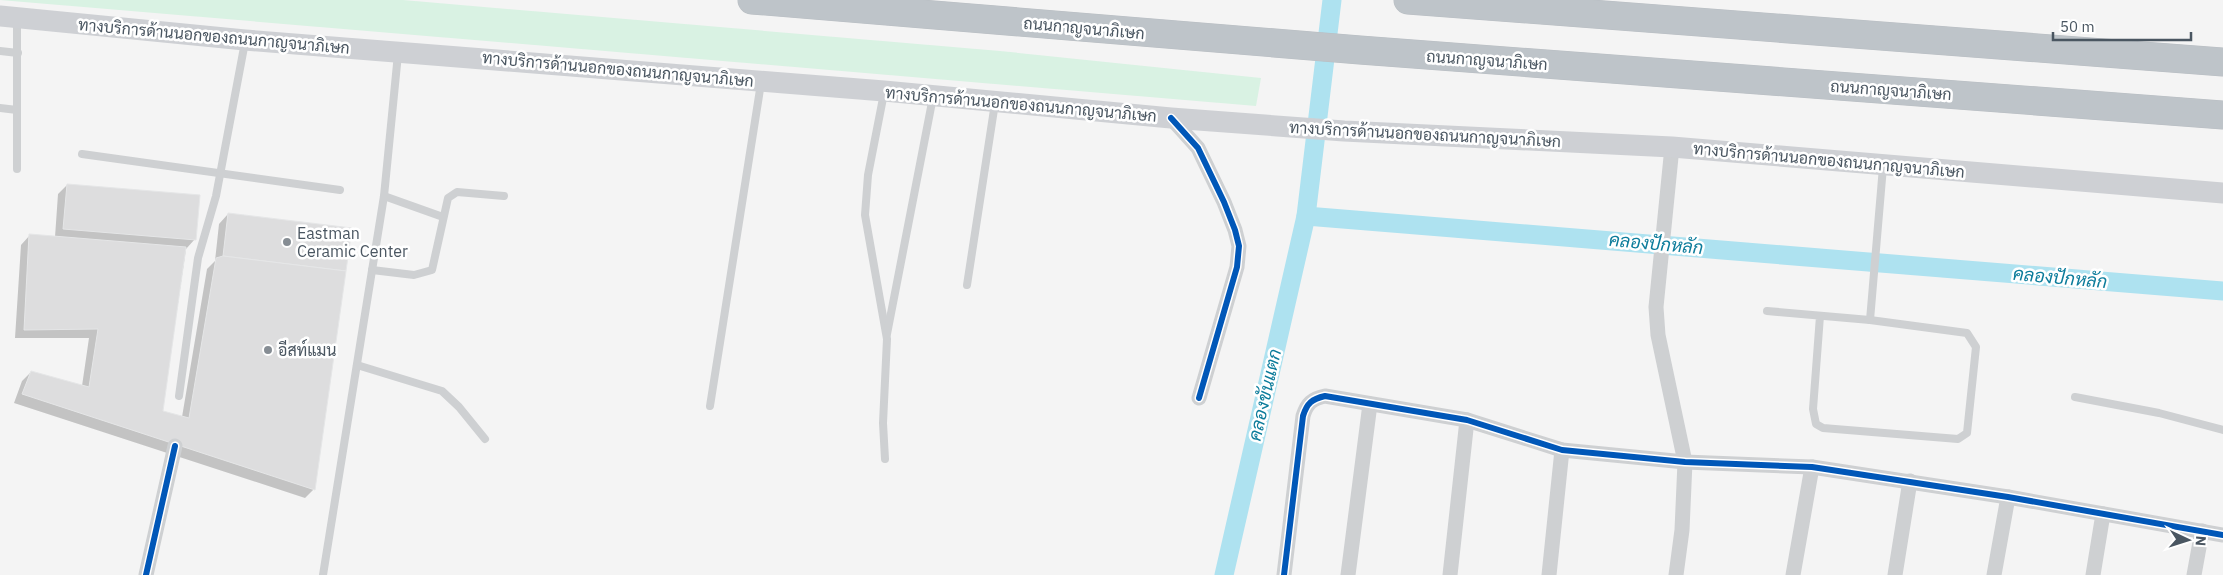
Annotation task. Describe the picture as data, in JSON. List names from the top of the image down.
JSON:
{
  "streets": {
    "highway": ["ถนนกาญจนาภิเษก"],
    "main road": ["ทางบริการด้านนอกของถนนกาญจนาภิเษก"]
  },
  "water": ["คลองปักหลัก", "คลองขันแตก"],
  "places": ["Eastman Ceramic Center", "อีสท์แมน"],
  "scale_bar": "50 m",
  "north": "right"
}
